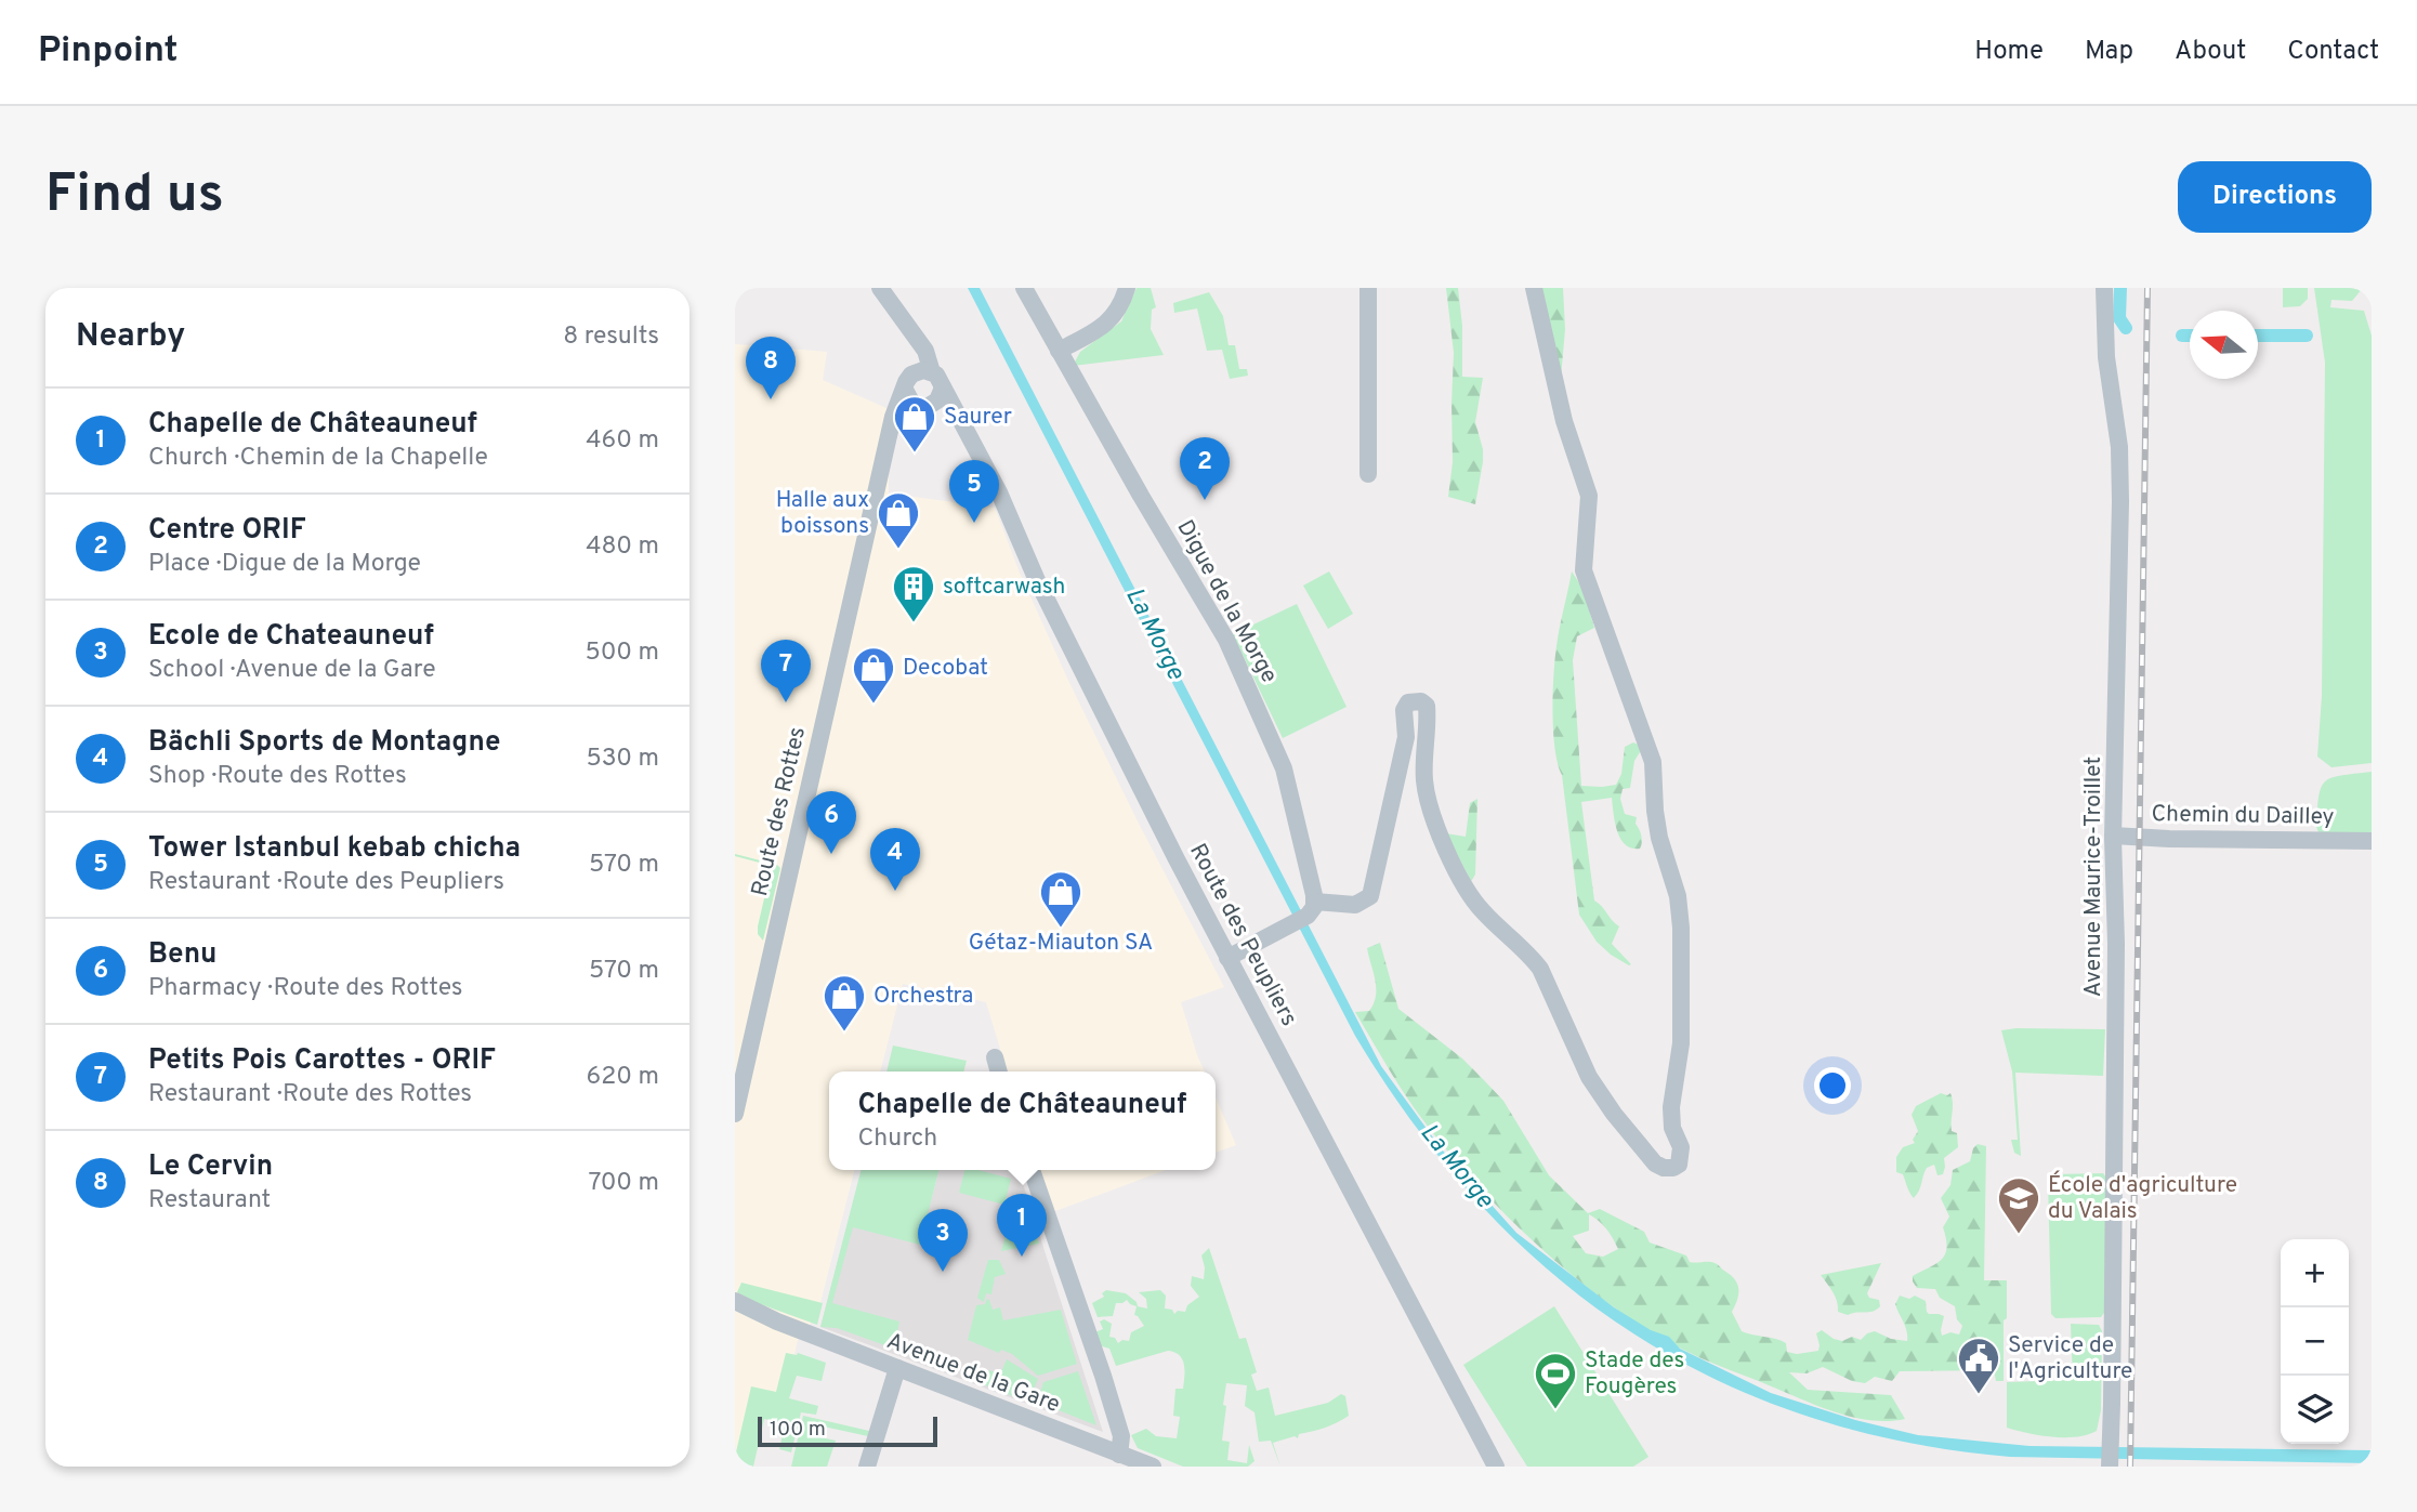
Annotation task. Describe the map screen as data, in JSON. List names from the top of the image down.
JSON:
{
  "streets": {
    "street": [
      "Digue de la Morge",
      "Route des Rottes",
      "Chemin du Dailley",
      "Avenue Maurice-Troillet",
      "Route des Peupliers",
      "Avenue de la Gare"
    ]
  },
  "crossings": [
    ["Route des Rottes", "Route des Peupliers"],
    ["Chemin du Dailley", "Avenue Maurice-Troillet"]
  ],
  "water": ["La Morge"],
  "places": {
    "shop": [
      "Saurer",
      "Halle aux boissons",
      "Decobat",
      "Gétaz-Miauton SA",
      "Orchestra"
    ],
    "building": ["softcarwash"],
    "school or university": ["École d'agriculture du Valais"],
    "public building": ["Service de l'Agriculture"],
    "sports": ["Stade des Fougères"]
  },
  "scale_bar": "100 m",
  "north": "left",
  "page": {
    "header": "Pinpoint",
    "nav": [
      "Home",
      "Map",
      "About",
      "Contact"
    ],
    "buttons": "Directions",
    "title": "Find us",
    "heading": ["Nearby", "8 results"],
    "pins": [
      "8",
      "2",
      "5",
      "7",
      "6",
      "4",
      "1",
      "3"
    ],
    "list": [
      {
        "mark": "1",
        "name": "Chapelle de Châteauneuf",
        "note": "Church · Chemin de la Chapelle",
        "value": "460 m"
      },
      {
        "mark": "2",
        "name": "Centre ORIF",
        "note": "Place · Digue de la Morge",
        "value": "480 m"
      },
      {
        "mark": "3",
        "name": "Ecole de Chateauneuf",
        "note": "School · Avenue de la Gare",
        "value": "500 m"
      },
      {
        "mark": "4",
        "name": "Bächli Sports de Montagne",
        "note": "Shop · Route des Rottes",
        "value": "530 m"
      },
      {
        "mark": "5",
        "name": "Tower Istanbul kebab chicha",
        "note": "Restaurant · Route des Peupliers",
        "value": "570 m"
      },
      {
        "mark": "6",
        "name": "Benu",
        "note": "Pharmacy · Route des Rottes",
        "value": "570 m"
      },
      {
        "mark": "7",
        "name": "Petits Pois Carottes - ORIF",
        "note": "Restaurant · Route des Rottes",
        "value": "620 m"
      },
      {
        "mark": "8",
        "name": "Le Cervin",
        "note": "Restaurant",
        "value": "700 m"
      }
    ],
    "popup": ["Chapelle de Châteauneuf", "Church"],
    "map_buttons": ["+", "−"],
    "scale": "100 m"
  }
}
